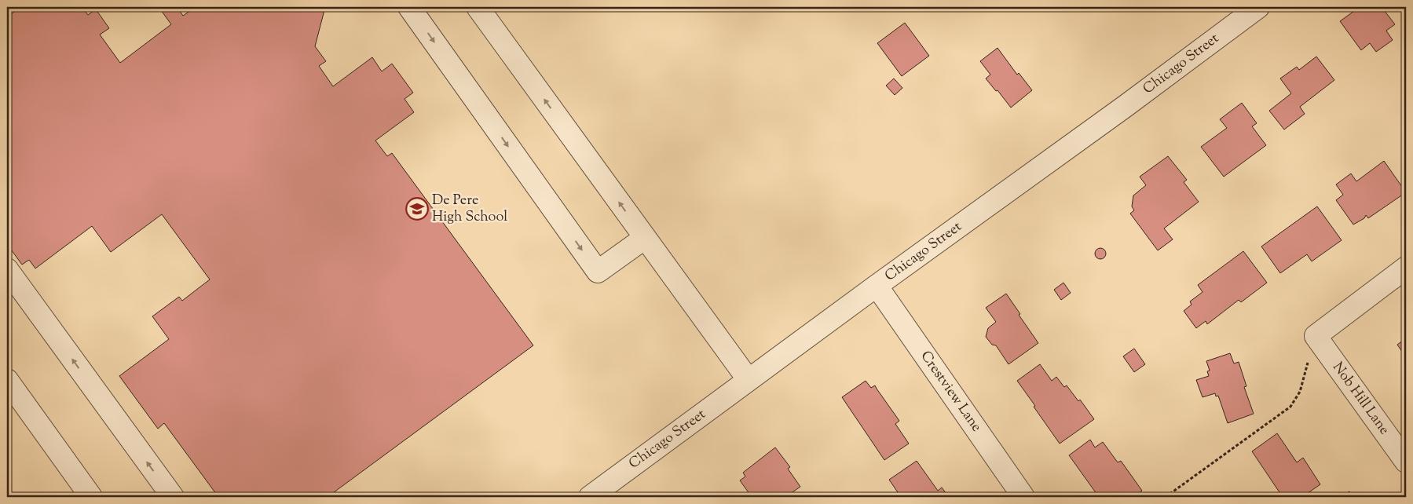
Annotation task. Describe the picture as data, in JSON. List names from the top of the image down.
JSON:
{
  "streets": {
    "street": ["Chicago Street", "Crestview Lane", "Nob Hill Lane"]
  },
  "crossings": [
    ["Chicago Street", "Crestview Lane"]
  ],
  "places": {
    "school or university": ["De Pere High School"]
  }
}
